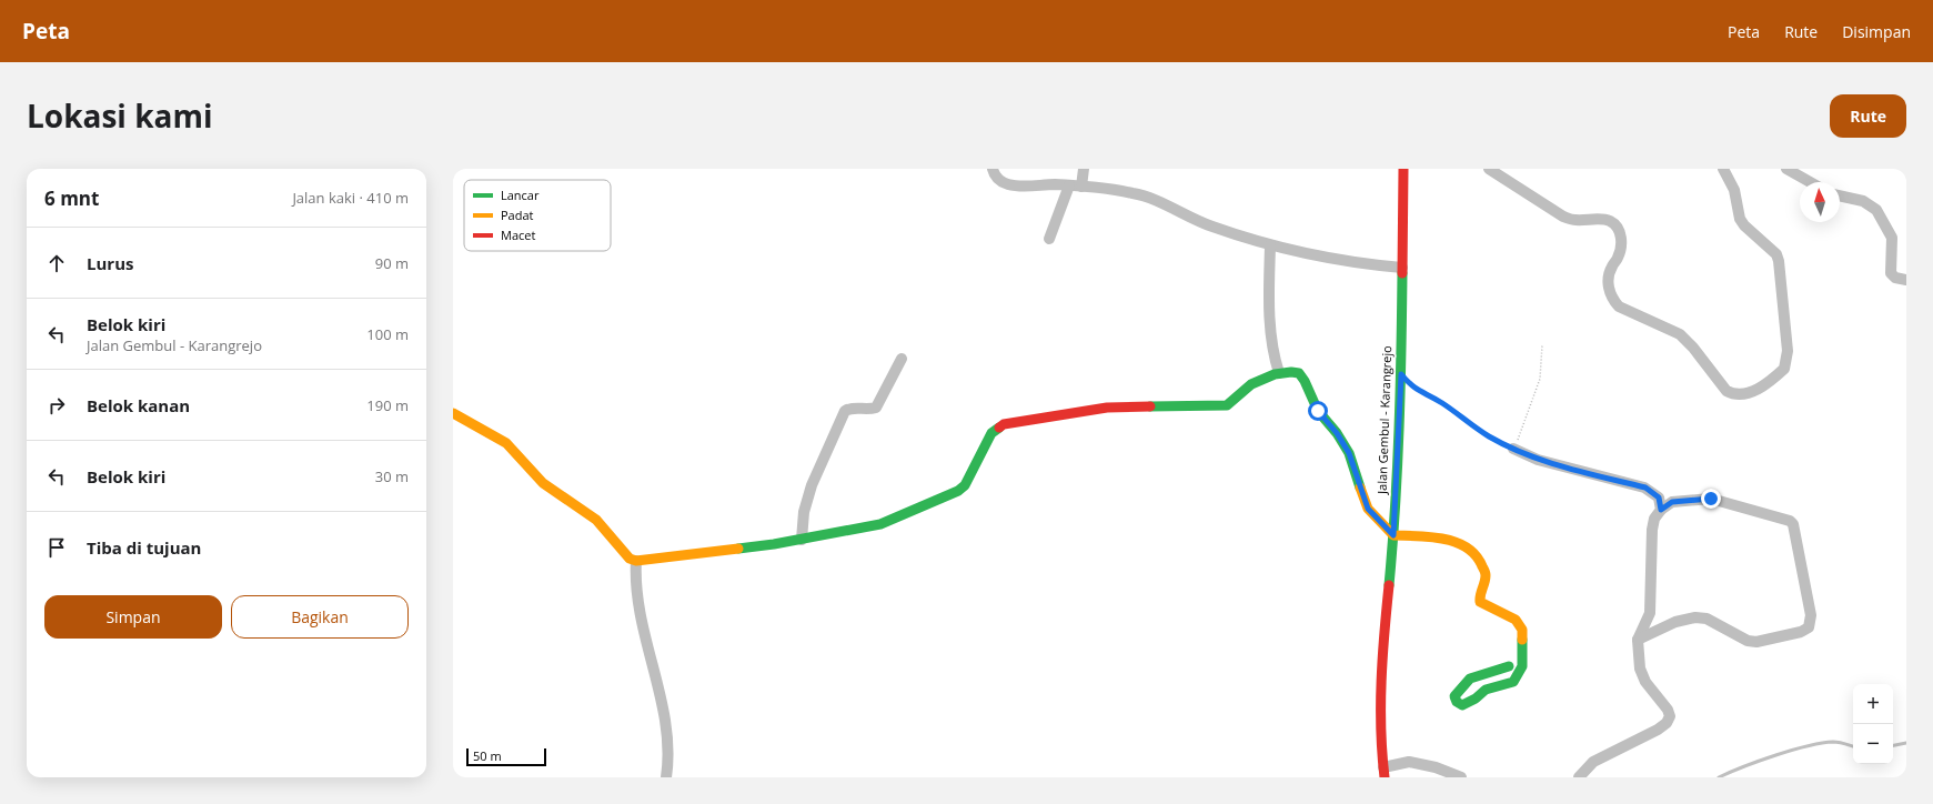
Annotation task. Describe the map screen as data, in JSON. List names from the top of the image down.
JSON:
{
  "streets": {
    "street": ["Jalan Gembul - Karangrejo"]
  },
  "legend": ["Lancar", "Padat", "Macet"],
  "scale_bar": "50 m",
  "north": "top",
  "page": {
    "header": "Peta",
    "nav": ["Peta", "Rute", "Disimpan"],
    "title": "Lokasi kami",
    "buttons": [
      "Rute",
      ["Simpan", "Bagikan"]
    ],
    "heading": ["6 mnt", "Jalan kaki · 410 m"],
    "list": [
      ["Lurus", "90 m"],
      ["Belok kiri", "Jalan Gembul - Karangrejo", "100 m"],
      ["Belok kanan", "190 m"],
      ["Belok kiri", "30 m"],
      "Tiba di tujuan"
    ],
    "map_buttons": ["+", "−"],
    "scale": "50 m"
  }
}
